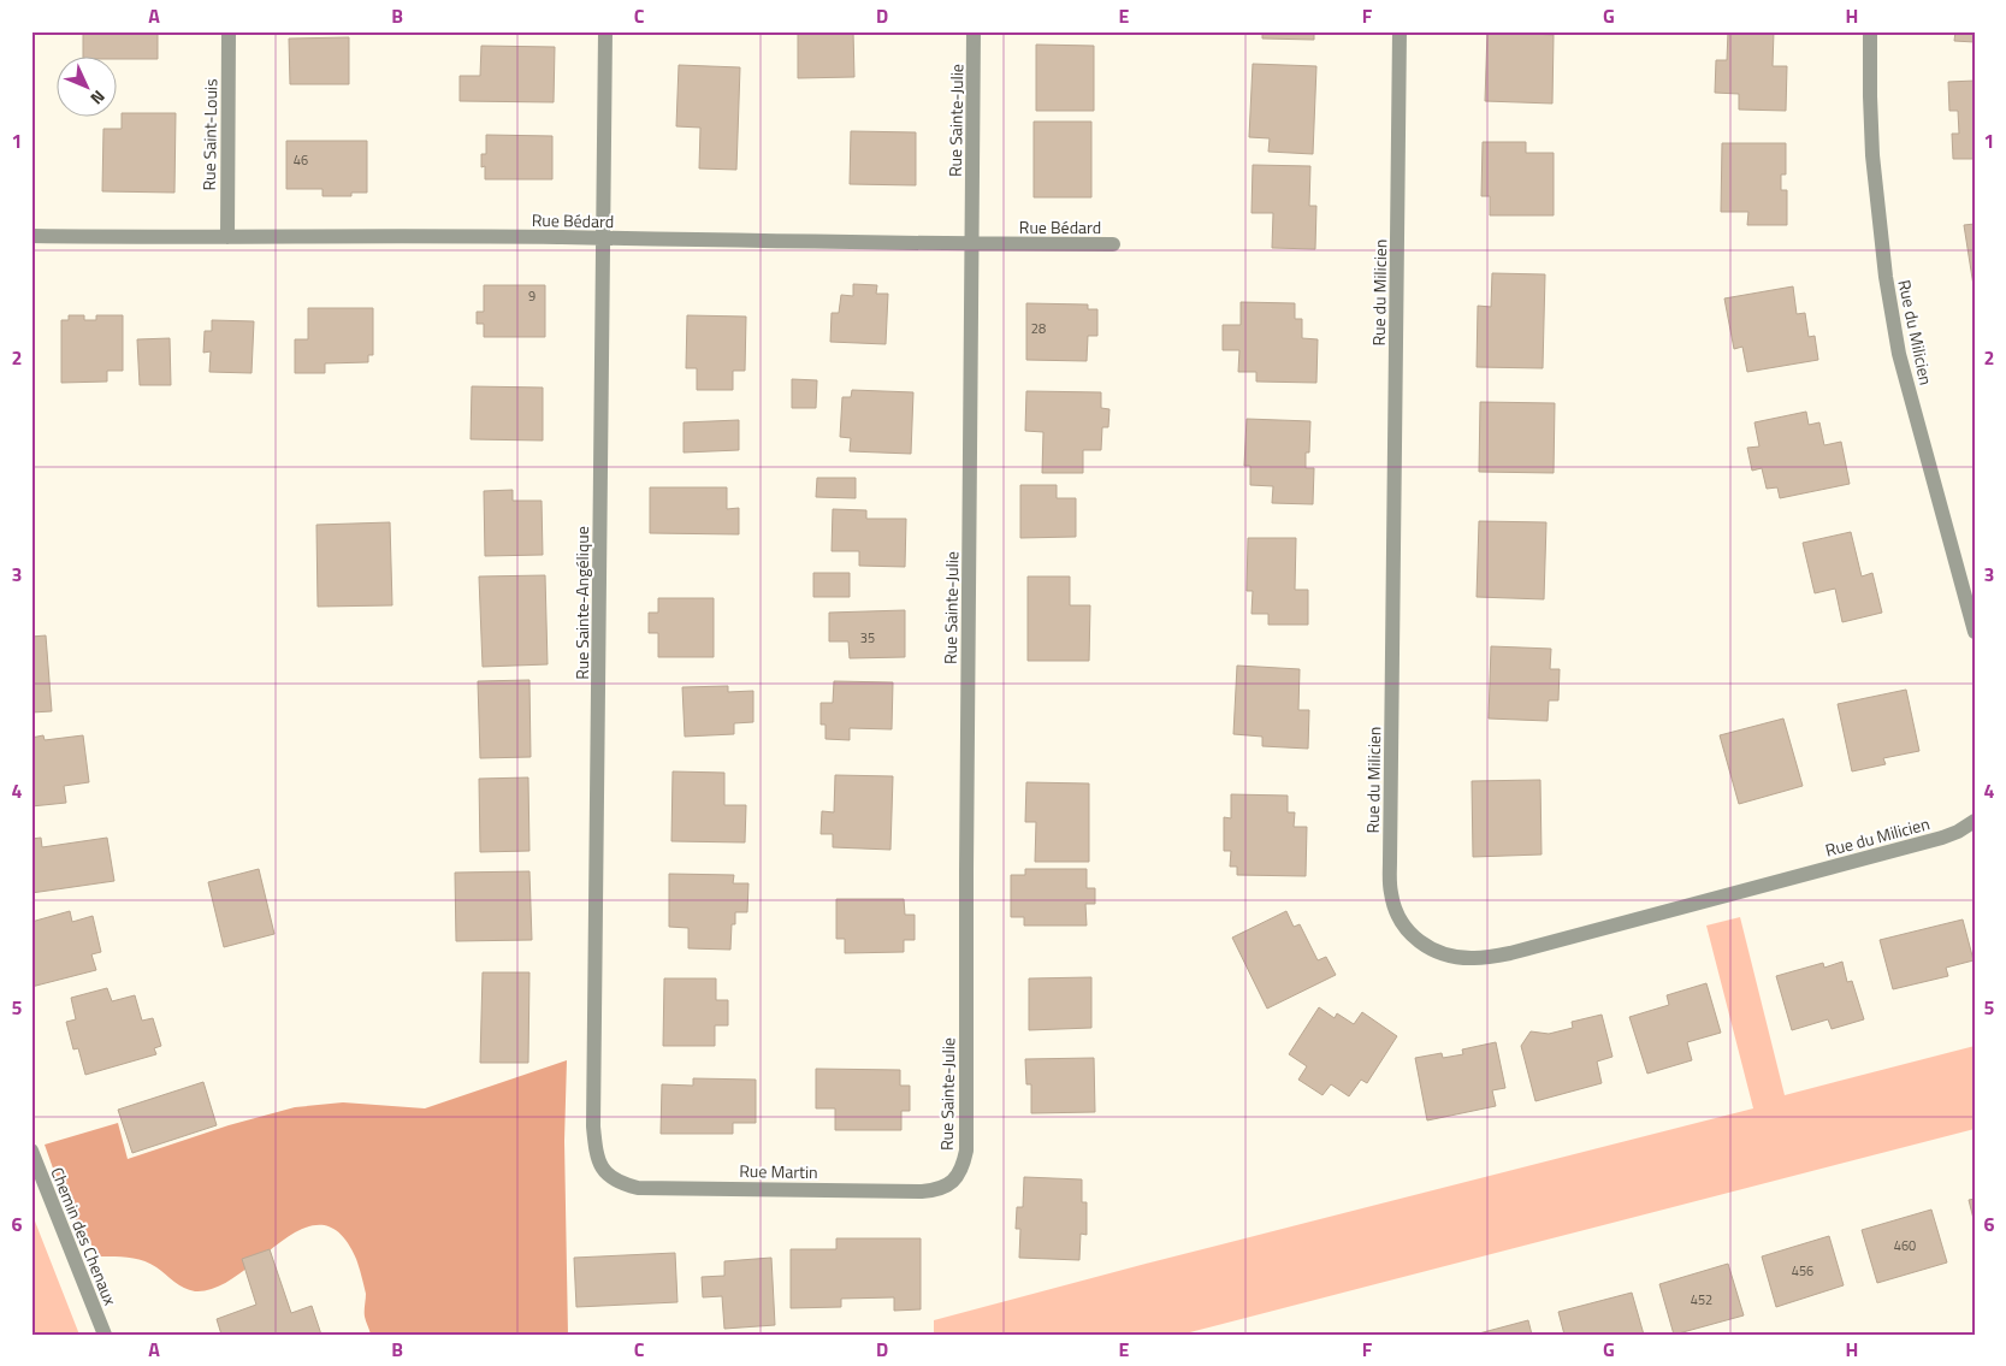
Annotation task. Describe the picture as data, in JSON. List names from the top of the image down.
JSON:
{
  "streets": {
    "street": [
      "Rue Sainte-Julie",
      "Rue Saint-Louis",
      "Rue Bédard",
      "Rue du Milicien",
      "Rue Sainte-Angélique",
      "Rue Martin",
      "Chemin des Chenaux"
    ]
  },
  "crossings": [
    ["Rue Sainte-Julie", "Rue Bédard"],
    ["Rue Sainte-Julie", "Rue Martin"],
    ["Rue Saint-Louis", "Rue Bédard"],
    ["Rue Bédard", "Rue Sainte-Angélique"],
    ["Rue Sainte-Angélique", "Rue Martin"]
  ],
  "house_numbers": [
    "46",
    "9",
    "28",
    "35",
    "460",
    "456",
    "452"
  ],
  "north": "bottom right",
  "grid": {
    "columns": [
      "A",
      "B",
      "C",
      "D",
      "E",
      "F",
      "G",
      "H"
    ],
    "rows": [
      "1",
      "2",
      "3",
      "4",
      "5",
      "6"
    ]
  }
}
